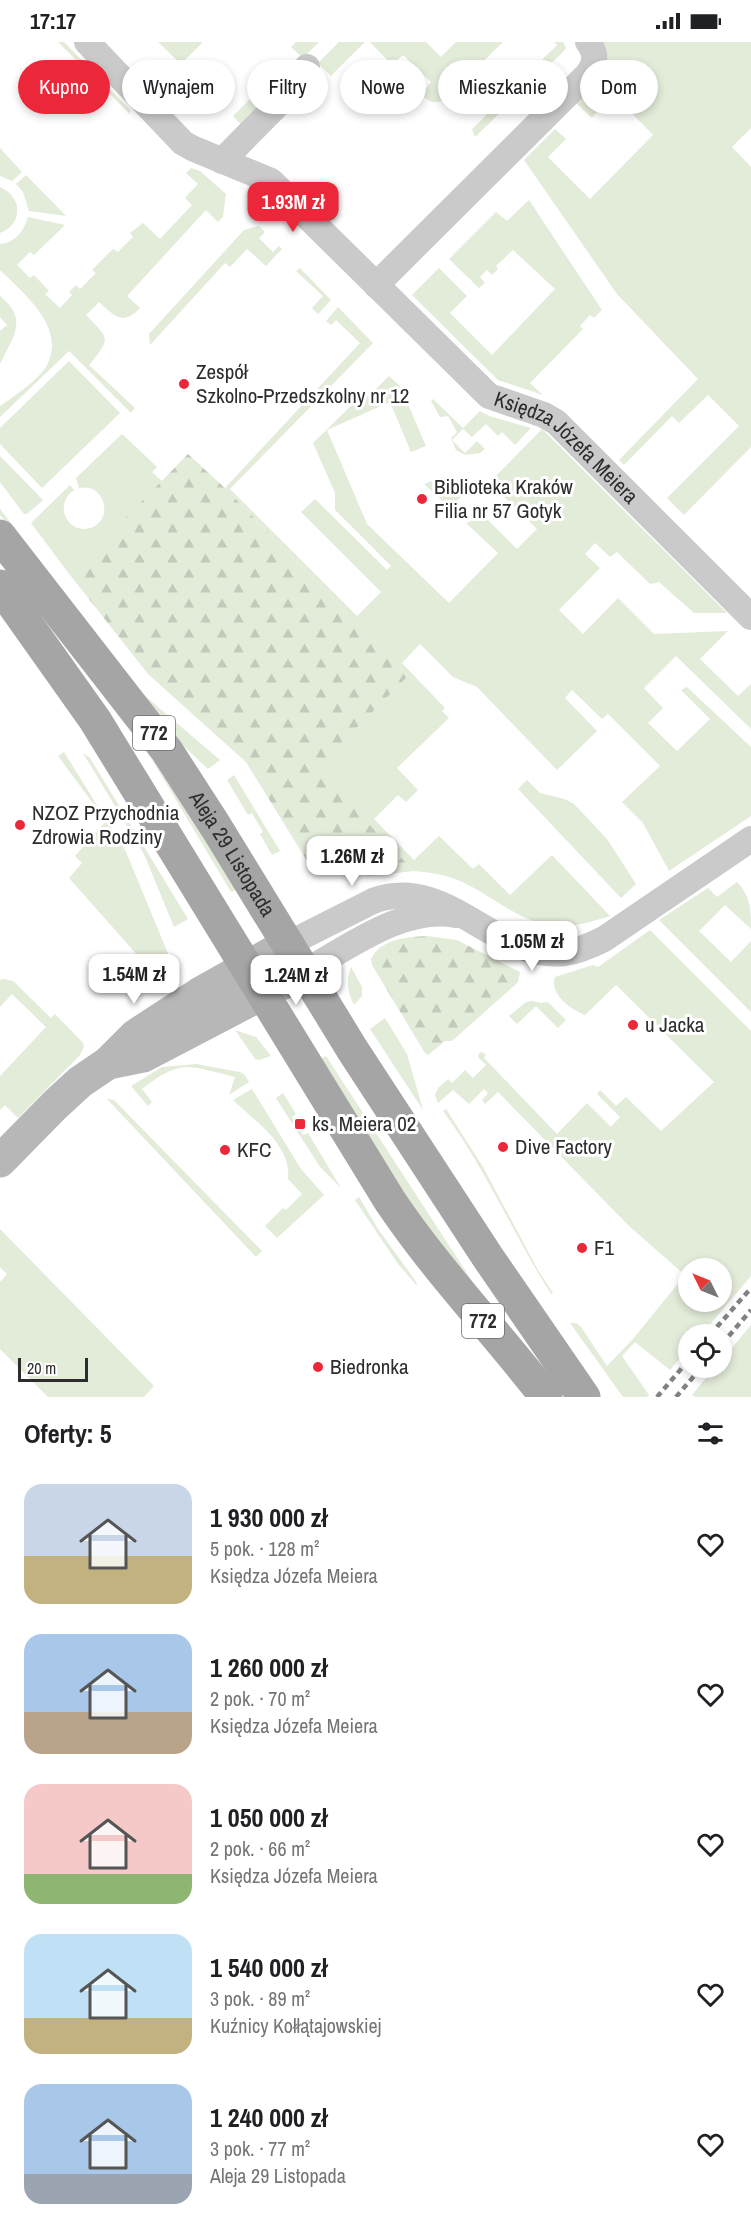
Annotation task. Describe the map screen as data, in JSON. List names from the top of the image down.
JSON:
{
  "streets": {
    "main road": ["772", "Aleja 29 Listopada"],
    "street": ["Księdza Józefa Meiera"]
  },
  "places": {
    "other": [
      "Zespół Szkolno-Przedszkolny nr 12",
      "Biblioteka Kraków Filia nr 57 Gotyk",
      "NZOZ Przychodnia Zdrowia Rodziny",
      "u Jacka",
      "Dive Factory",
      "KFC",
      "F1",
      "Biedronka"
    ],
    "transit": ["ks. Meiera 02"]
  },
  "scale_bar": "20 m",
  "north": "top left",
  "page": {
    "status": "17:17",
    "chip": [
      "Kupno",
      "Wynajem",
      "Filtry",
      "Nowe",
      "Mieszkanie",
      "Dom"
    ],
    "price": [
      "1.93M zł",
      "1.26M zł",
      "1.05M zł",
      "1.54M zł",
      "1.24M zł"
    ],
    "scale": "20 m",
    "heading": "Oferty: 5",
    "list": [
      {
        "name": "1 930 000 zł",
        "note": "5 pok. · 128 m² · Księdza Józefa Meiera"
      },
      {
        "name": "1 260 000 zł",
        "note": "2 pok. · 70 m² · Księdza Józefa Meiera"
      },
      {
        "name": "1 050 000 zł",
        "note": "2 pok. · 66 m² · Księdza Józefa Meiera"
      },
      {
        "name": "1 540 000 zł",
        "note": "3 pok. · 89 m² · Kuźnicy Kołłątajowskiej"
      },
      {
        "name": "1 240 000 zł",
        "note": "3 pok. · 77 m² · Aleja 29 Listopada"
      }
    ]
  }
}
